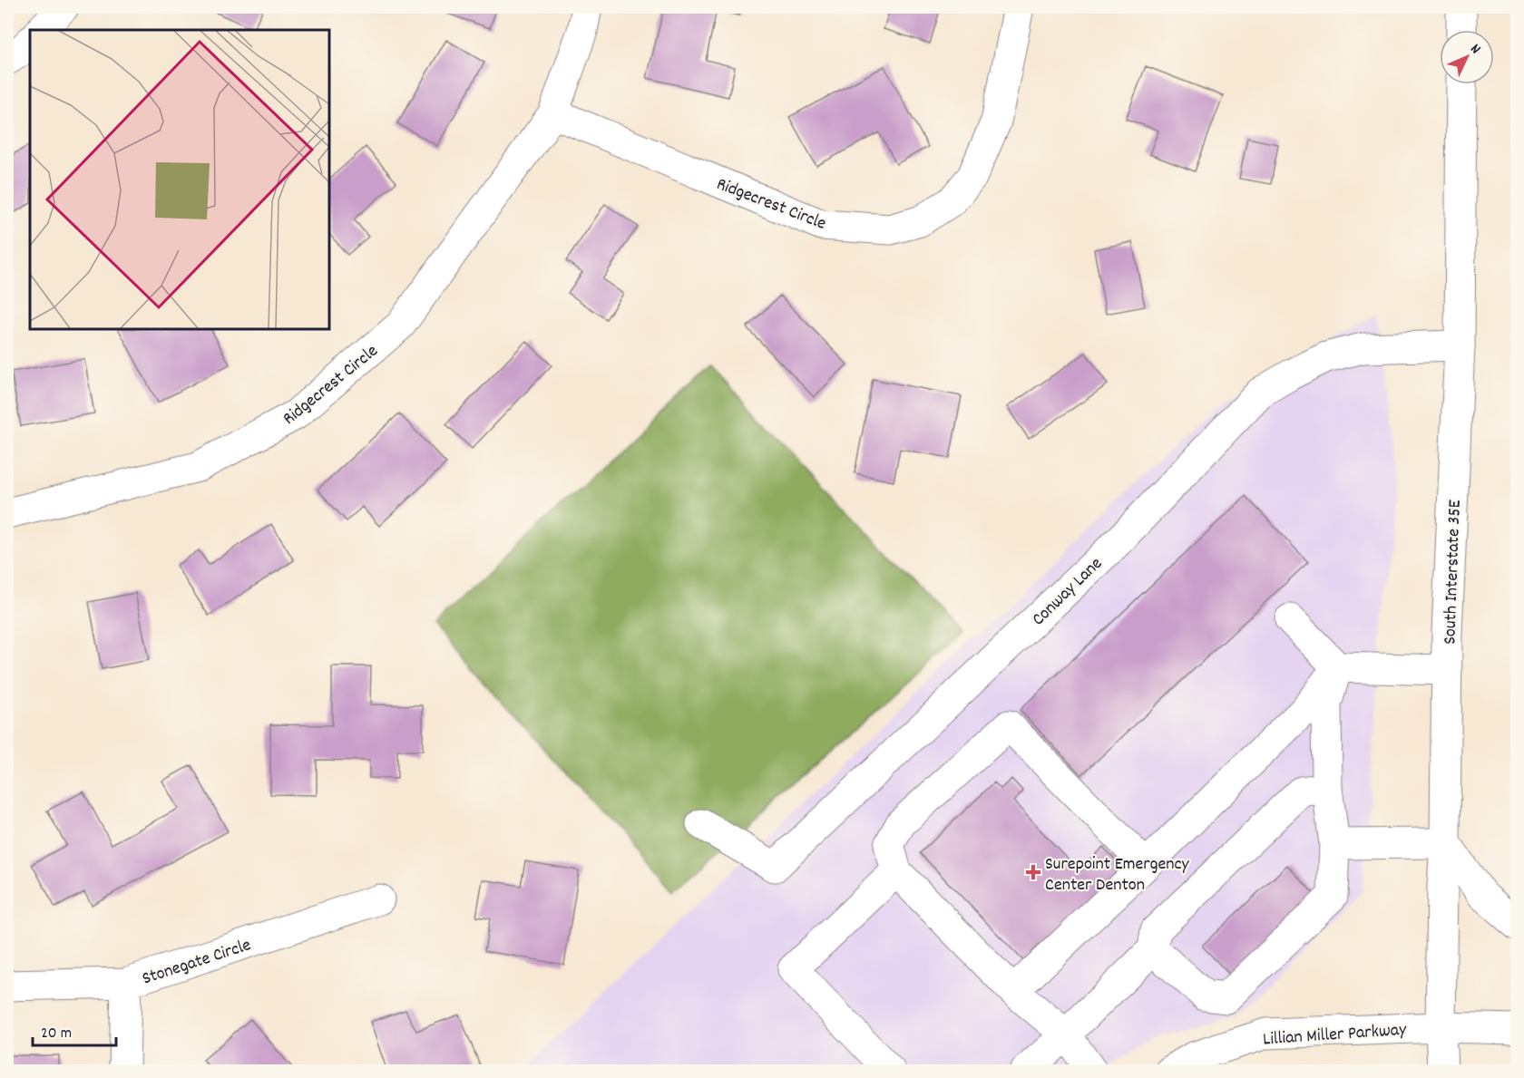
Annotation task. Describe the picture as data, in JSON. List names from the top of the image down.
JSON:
{
  "streets": {
    "main road": [
      "Ridgecrest Circle",
      "South Interstate 35E",
      "Conway Lane",
      "Stonegate Circle",
      "Lillian Miller Parkway"
    ]
  },
  "crossings": [
    ["South Interstate 35E", "Conway Lane"],
    ["South Interstate 35E", "Lillian Miller Parkway"]
  ],
  "places": {
    "health": ["Surepoint Emergency Center Denton"]
  },
  "scale_bar": "20 m",
  "north": "top right"
}
